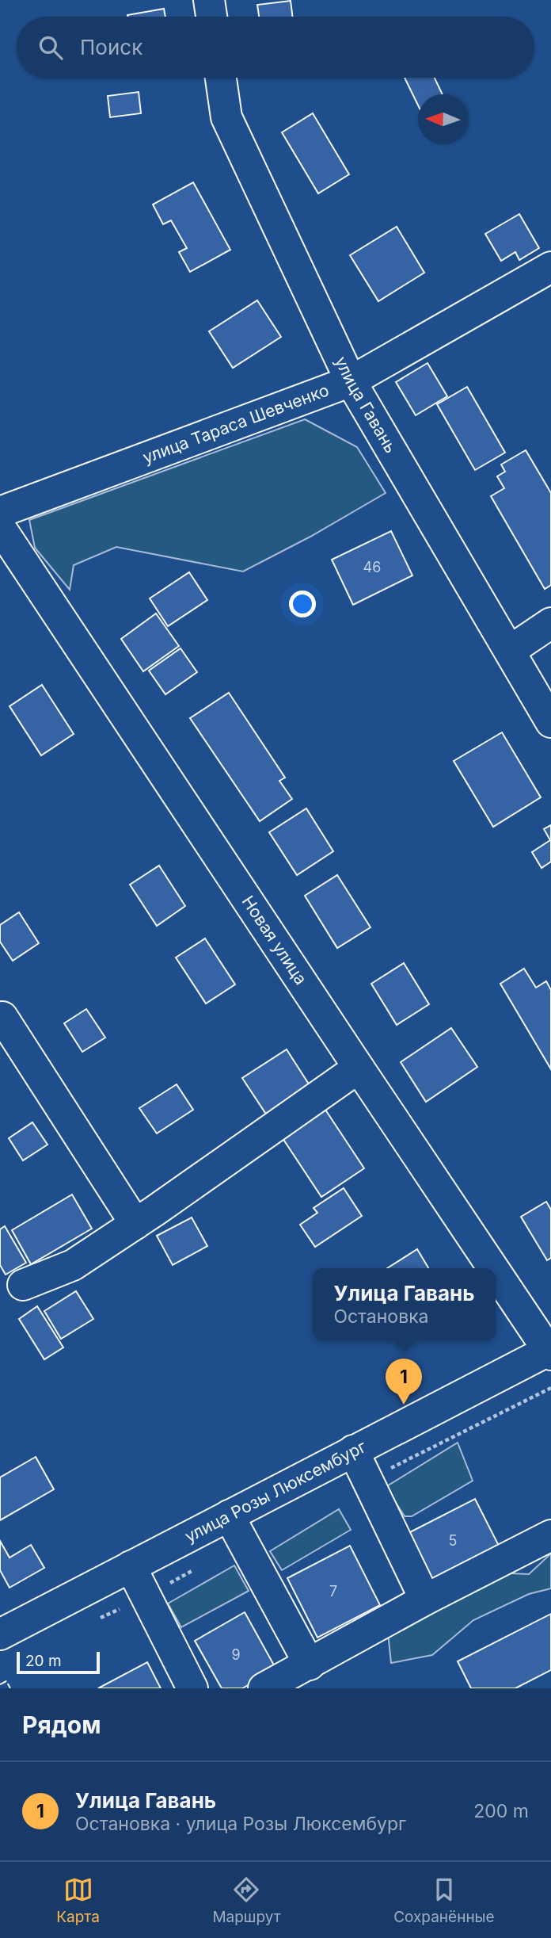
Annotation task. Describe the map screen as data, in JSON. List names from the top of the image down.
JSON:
{
  "streets": {
    "street": [
      "улица Гавань",
      "улица Тараса Шевченко",
      "Новая улица",
      "улица Розы Люксембург"
    ]
  },
  "crossings": [
    ["улица Гавань", "улица Тараса Шевченко"],
    ["Новая улица", "улица Розы Люксембург"]
  ],
  "house_numbers": [
    "46",
    "5",
    "7",
    "9"
  ],
  "scale_bar": "20 m",
  "north": "left",
  "page": {
    "search": "Поиск",
    "popup": ["Улица Гавань", "Остановка"],
    "pins": "1",
    "scale": "20 m",
    "heading": "Рядом",
    "list": [
      {
        "mark": "1",
        "name": "Улица Гавань",
        "note": "Остановка · улица Розы Люксембург",
        "value": "200 m"
      }
    ],
    "nav": ["Карта", "Маршрут", "Сохранённые"]
  }
}
